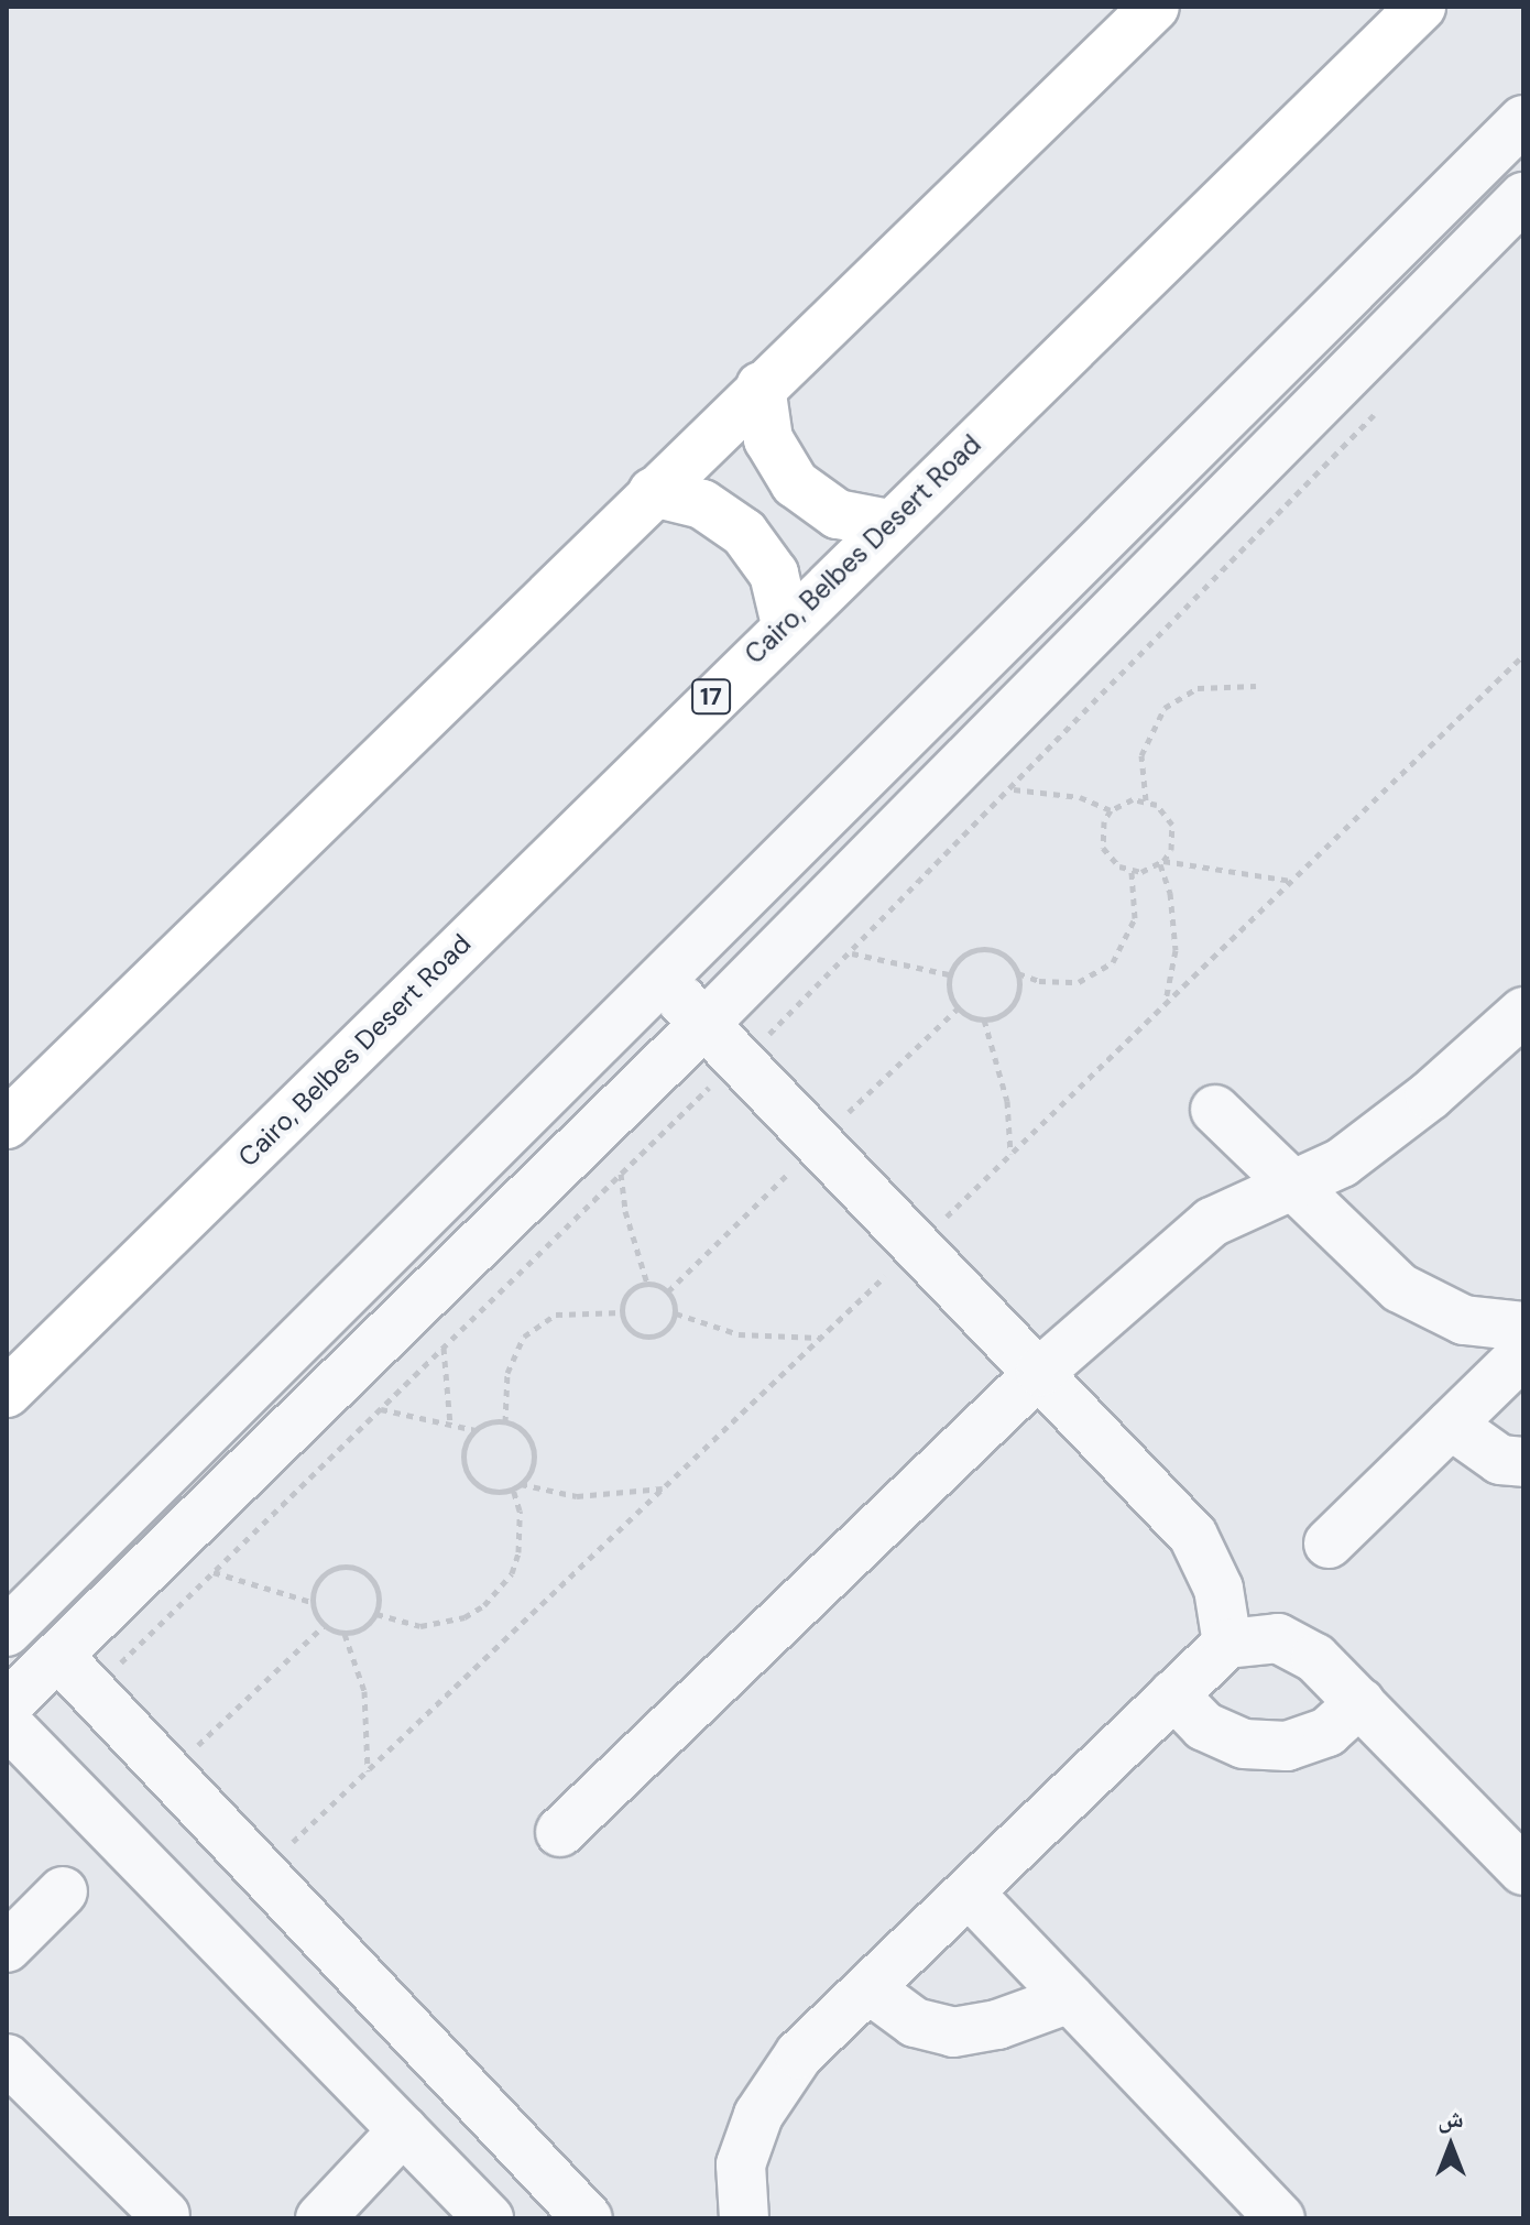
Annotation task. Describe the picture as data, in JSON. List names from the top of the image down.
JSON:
{
  "streets": {
    "highway": ["Cairo, Belbes Desert Road", "17"]
  },
  "north": "top"
}
